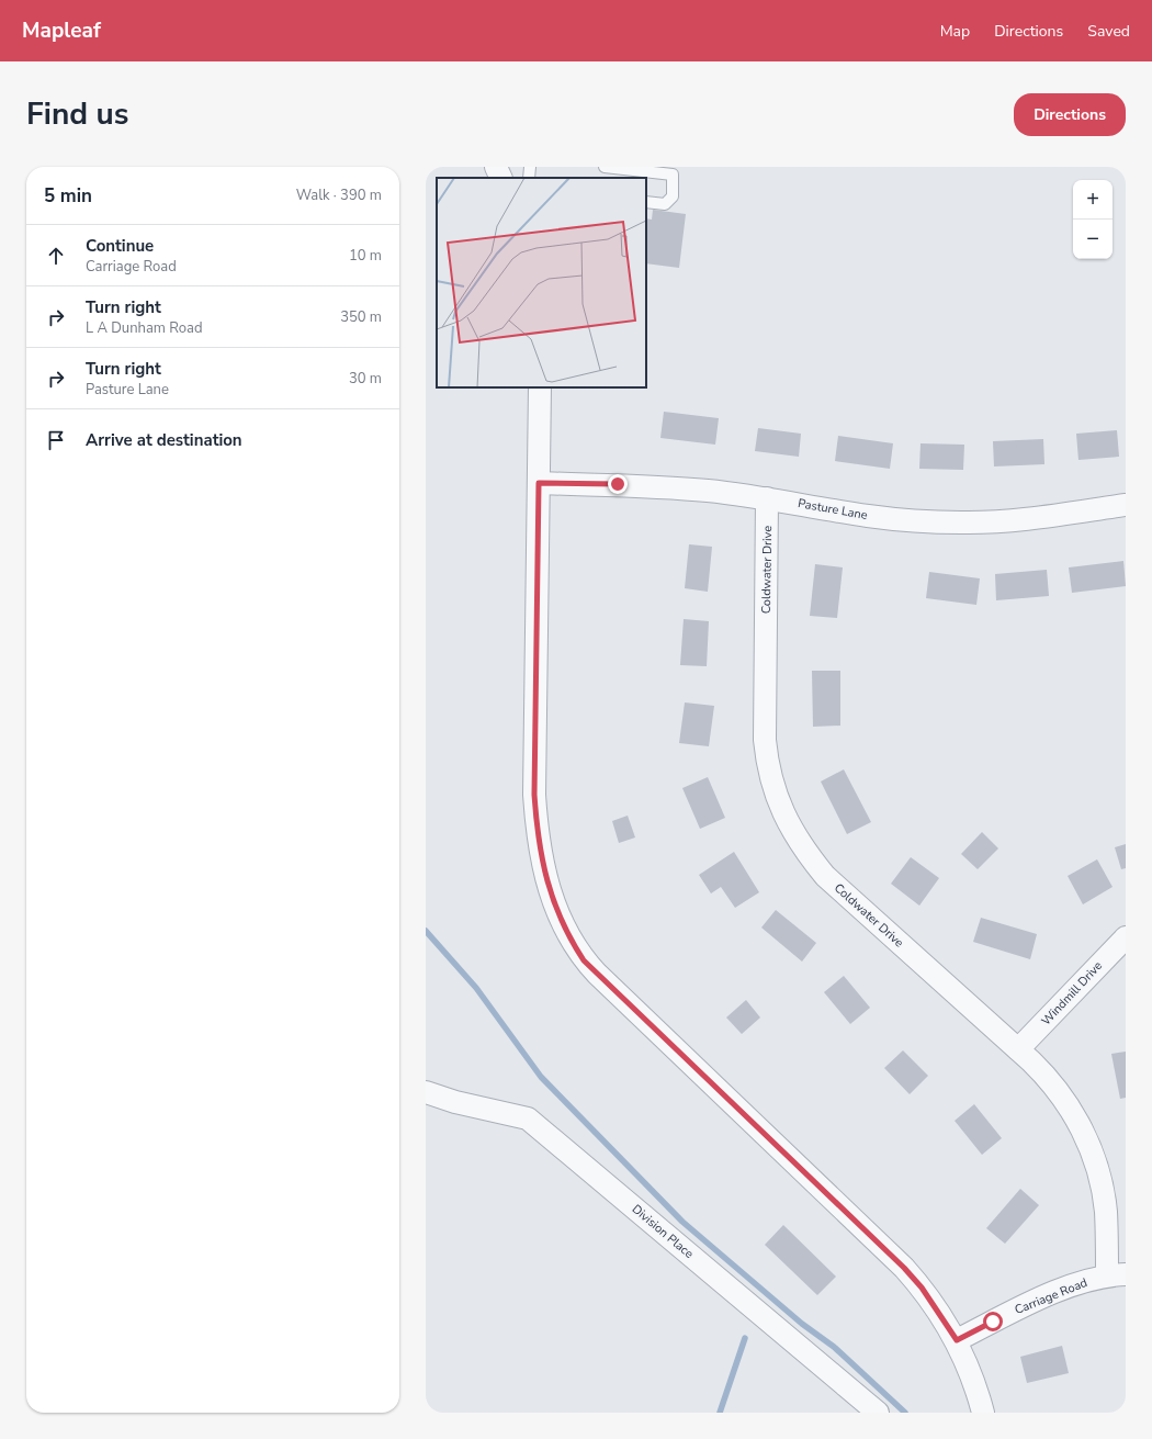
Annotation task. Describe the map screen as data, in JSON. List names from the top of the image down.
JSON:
{
  "streets": {
    "street": [
      "Pasture Lane",
      "Coldwater Drive",
      "Windmill Drive",
      "Division Place",
      "Carriage Road"
    ]
  },
  "crossings": [
    ["Pasture Lane", "Coldwater Drive"],
    ["Coldwater Drive", "Windmill Drive"],
    ["Coldwater Drive", "Carriage Road"]
  ],
  "page": {
    "header": "Mapleaf",
    "nav": ["Map", "Directions", "Saved"],
    "title": "Find us",
    "buttons": "Directions",
    "heading": ["5 min", "Walk · 390 m"],
    "map_buttons": ["+", "−"],
    "list": [
      ["Continue", "Carriage Road", "10 m"],
      ["Turn right", "L A Dunham Road", "350 m"],
      ["Turn right", "Pasture Lane", "30 m"],
      "Arrive at destination"
    ]
  }
}
